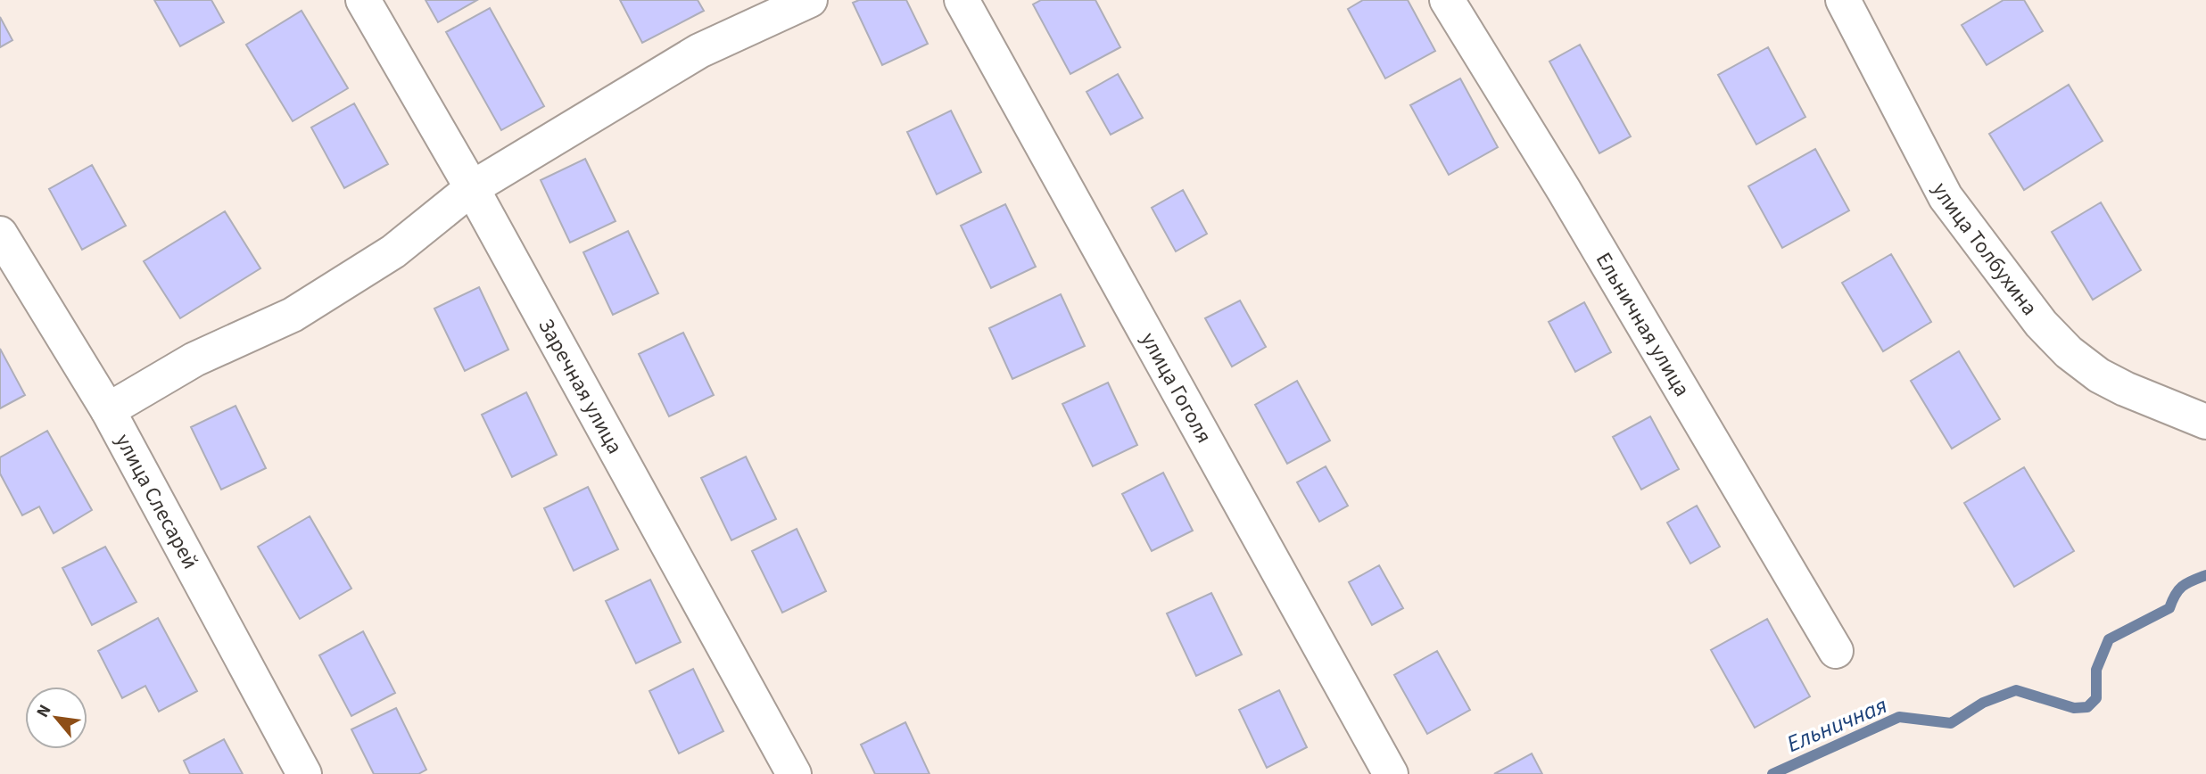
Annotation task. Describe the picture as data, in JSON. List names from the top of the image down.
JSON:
{
  "streets": {
    "street": [
      "улица Толбухина",
      "Ельничная улица",
      "Заречная улица",
      "улица Гоголя",
      "улица Слесарей"
    ]
  },
  "water": ["Ельничная"],
  "north": "top left"
}
